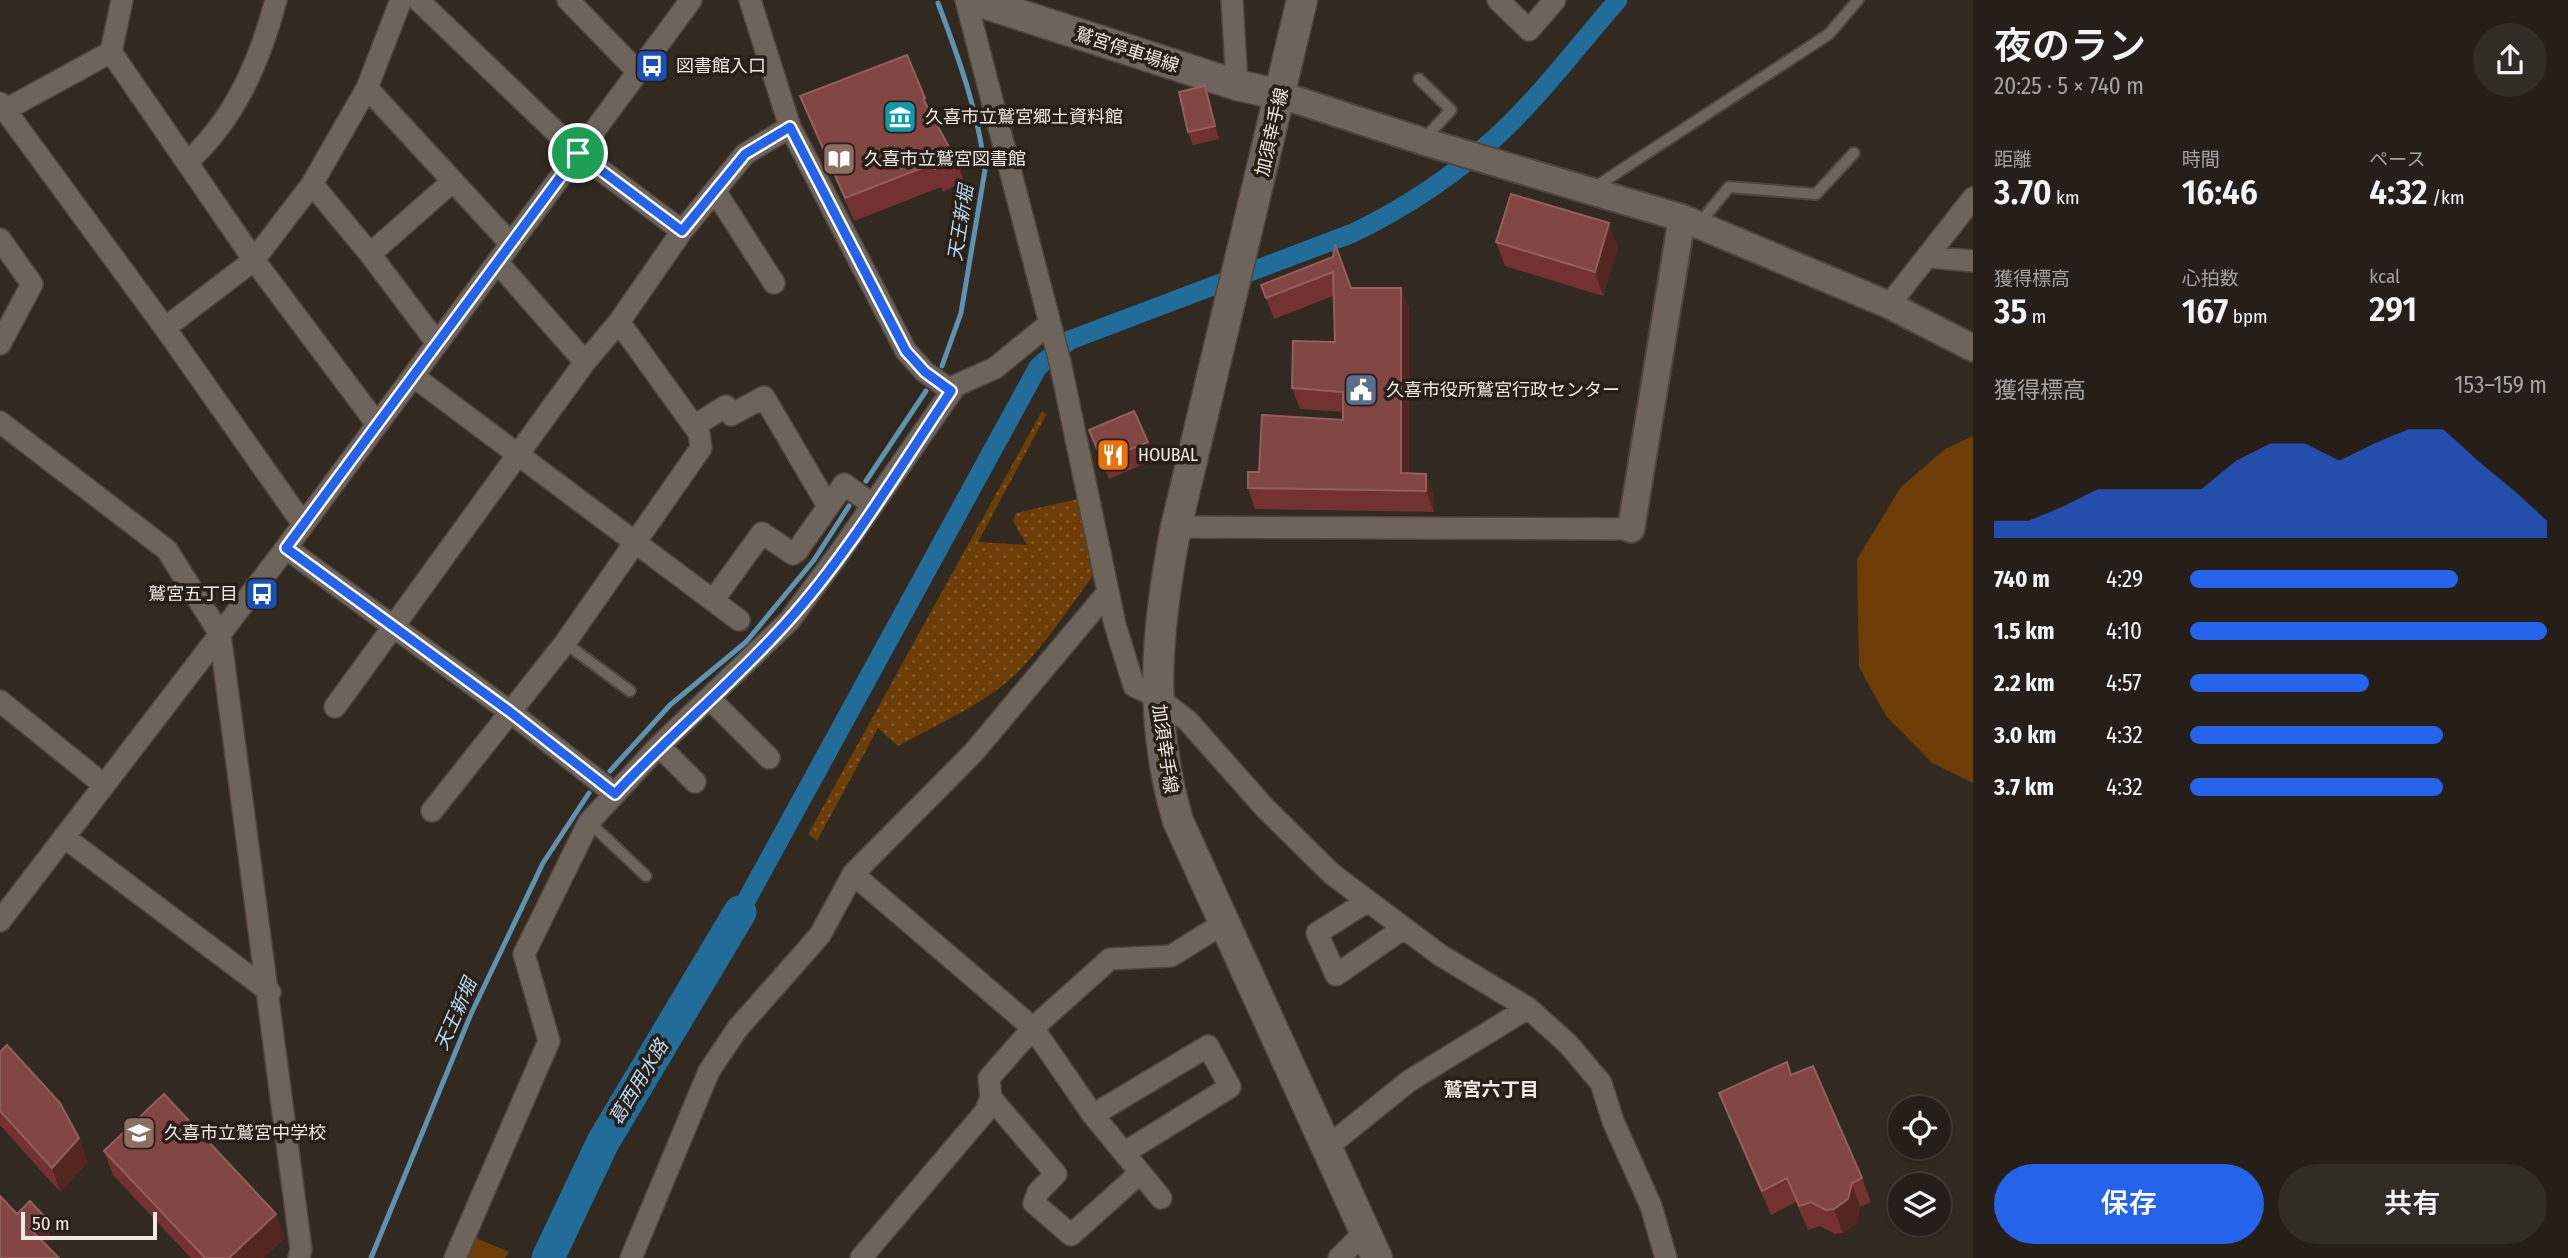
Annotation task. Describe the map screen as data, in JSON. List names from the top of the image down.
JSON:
{
  "streets": {
    "main road": ["鷲宮停車場線", "加須幸手線"]
  },
  "crossings": [
    ["鷲宮停車場線", "加須幸手線"]
  ],
  "districts": ["鷲宮六丁目"],
  "water": ["天王新堀", "葛西用水路"],
  "places": {
    "bus stop": ["図書館入口", "鷲宮五丁目"],
    "museum": ["久喜市立鷲宮郷土資料館"],
    "library": ["久喜市立鷲宮図書館"],
    "public building": ["久喜市役所鷲宮行政センター"],
    "restaurant": ["HOUBAL"],
    "school or university": ["久喜市立鷲宮中学校"]
  },
  "scale_bar": "50 m",
  "page": {
    "heading": ["夜のラン", "20:25 · 5 × 740 m"],
    "stats": [
      ["距離", "3.70 km"],
      ["時間", "16:46"],
      ["ペース", "4:32 /km"],
      ["獲得標高", "35 m"],
      ["心拍数", "167 bpm"],
      ["kcal", "291"]
    ],
    "chart": ["獲得標高", "153–159 m"],
    "list": [
      {
        "name": "740 m",
        "note": "4:29"
      },
      {
        "name": "1.5 km",
        "note": "4:10"
      },
      {
        "name": "2.2 km",
        "note": "4:57"
      },
      {
        "name": "3.0 km",
        "note": "4:32"
      },
      {
        "name": "3.7 km",
        "note": "4:32"
      }
    ],
    "buttons": ["保存", "共有"],
    "scale": "50 m"
  }
}
